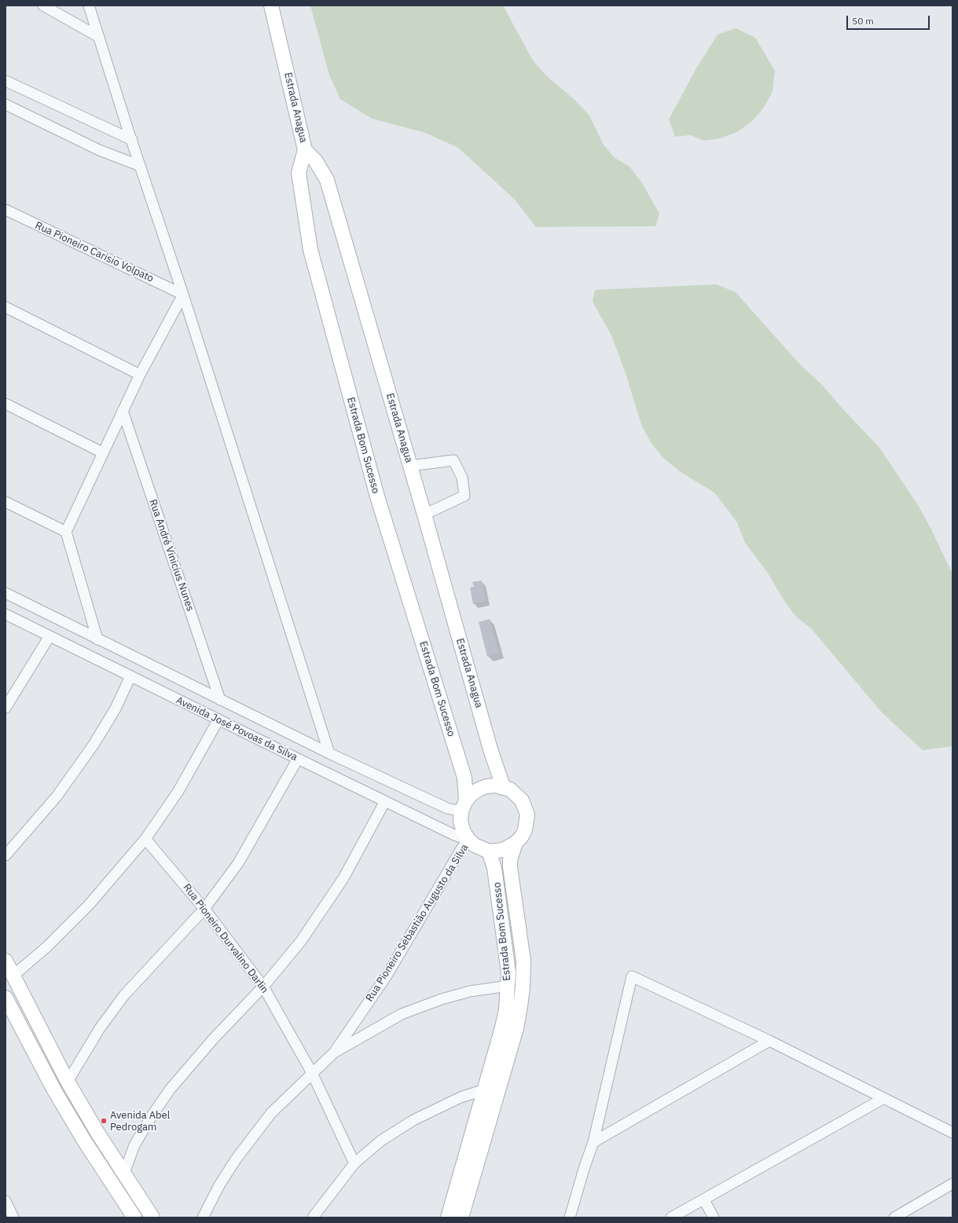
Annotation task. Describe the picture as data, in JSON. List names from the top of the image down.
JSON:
{
  "streets": {
    "main road": ["Estrada Anagua", "Estrada Bom Sucesso"],
    "street": [
      "Rua Pioneiro Carisio Volpato",
      "Rua André Vinicius Nunes",
      "Avenida José Povoas da Silva",
      "Rua Pioneiro Sebastião Augusto da Silva",
      "Rua Pioneiro Durvalino Darlin"
    ]
  },
  "crossings": [
    ["Estrada Anagua", "Estrada Bom Sucesso"],
    ["Estrada Anagua", "Avenida José Povoas da Silva"],
    ["Estrada Anagua", "Rua Pioneiro Sebastião Augusto da Silva"],
    ["Estrada Bom Sucesso", "Avenida José Povoas da Silva"],
    ["Estrada Bom Sucesso", "Rua Pioneiro Sebastião Augusto da Silva"],
    ["Rua André Vinicius Nunes", "Avenida José Povoas da Silva"],
    ["Avenida José Povoas da Silva", "Rua Pioneiro Sebastião Augusto da Silva"]
  ],
  "places": ["Avenida Abel Pedrogam"],
  "scale_bar": "50 m"
}
